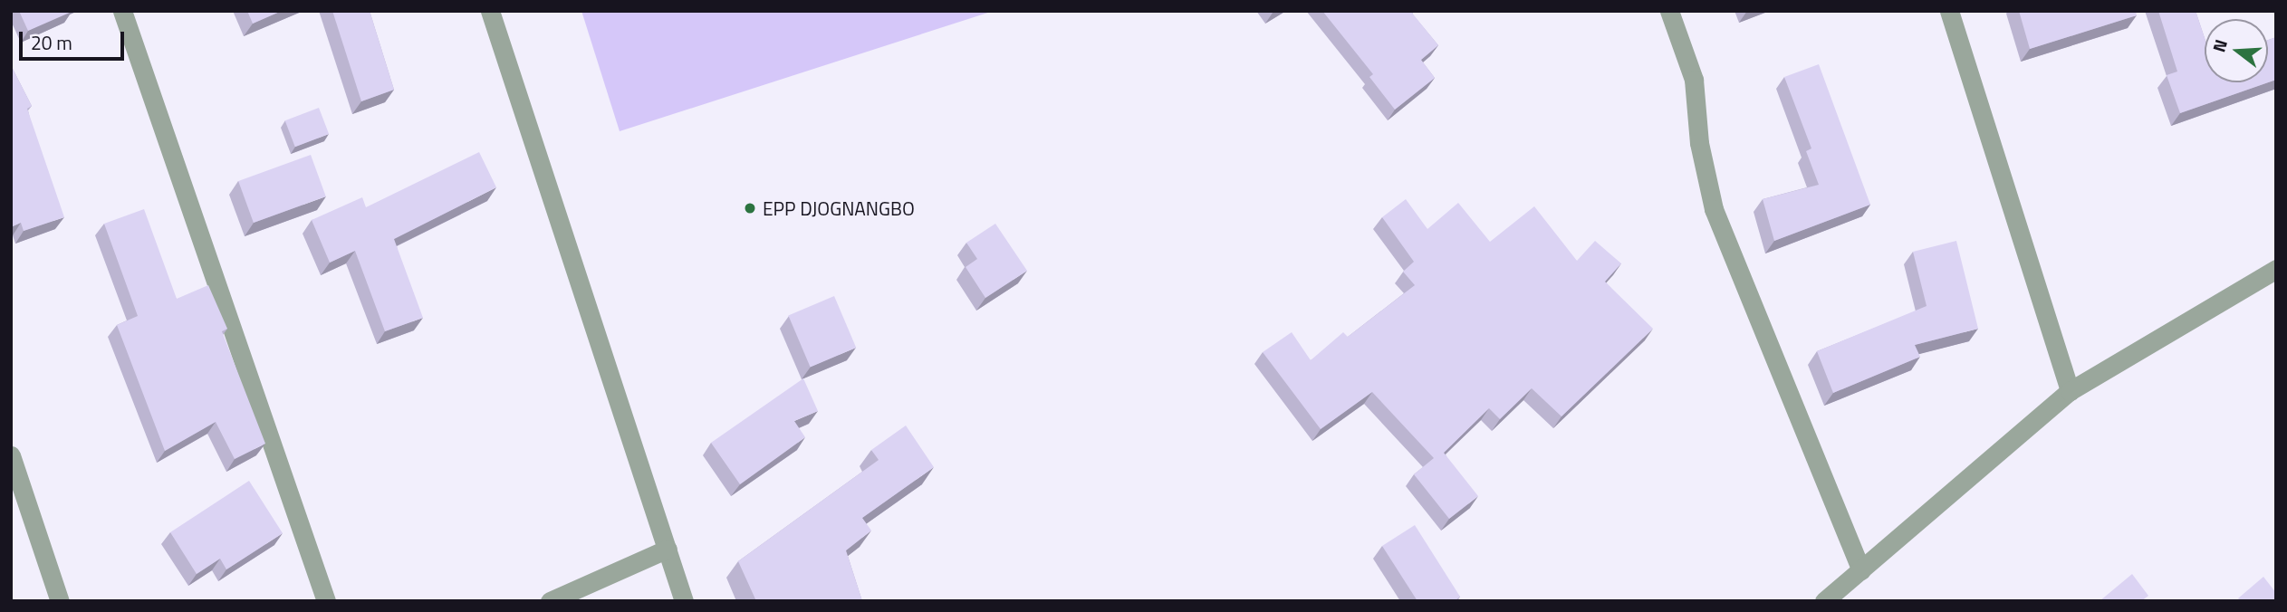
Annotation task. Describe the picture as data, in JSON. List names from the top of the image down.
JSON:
{
  "places": ["EPP DJOGNANGBO"],
  "scale_bar": "20 m",
  "north": "left"
}
